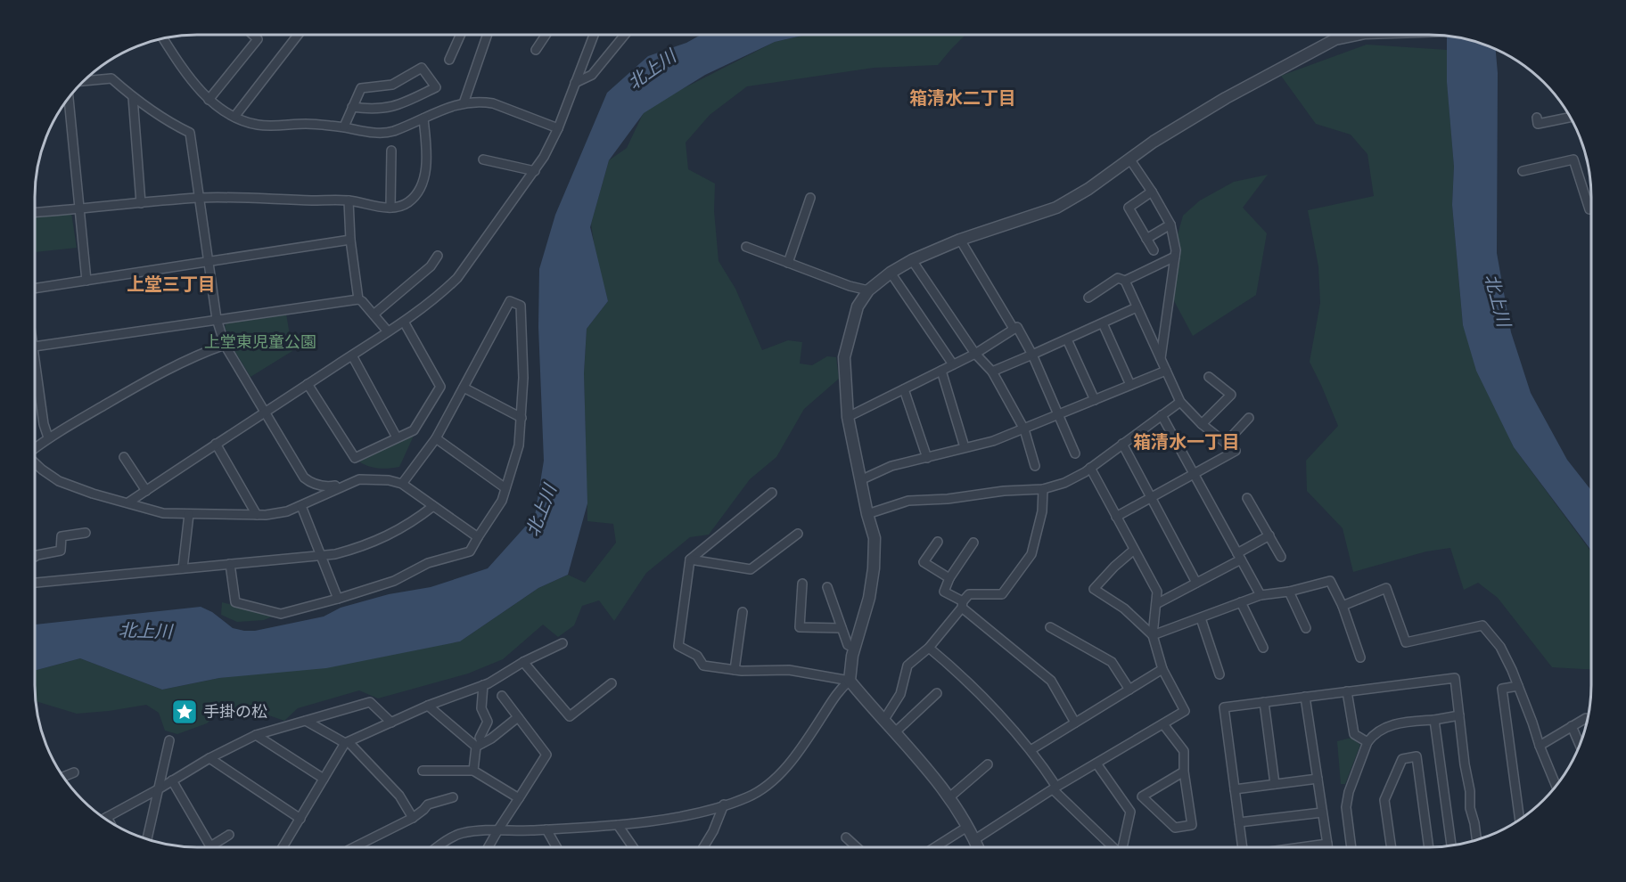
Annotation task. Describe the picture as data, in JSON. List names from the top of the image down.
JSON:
{
  "districts": ["箱清水二丁目", "上堂三丁目", "箱清水一丁目"],
  "water": ["北上川"],
  "parks": ["上堂東児童公園"],
  "places": {
    "place": ["手掛の松"]
  }
}
